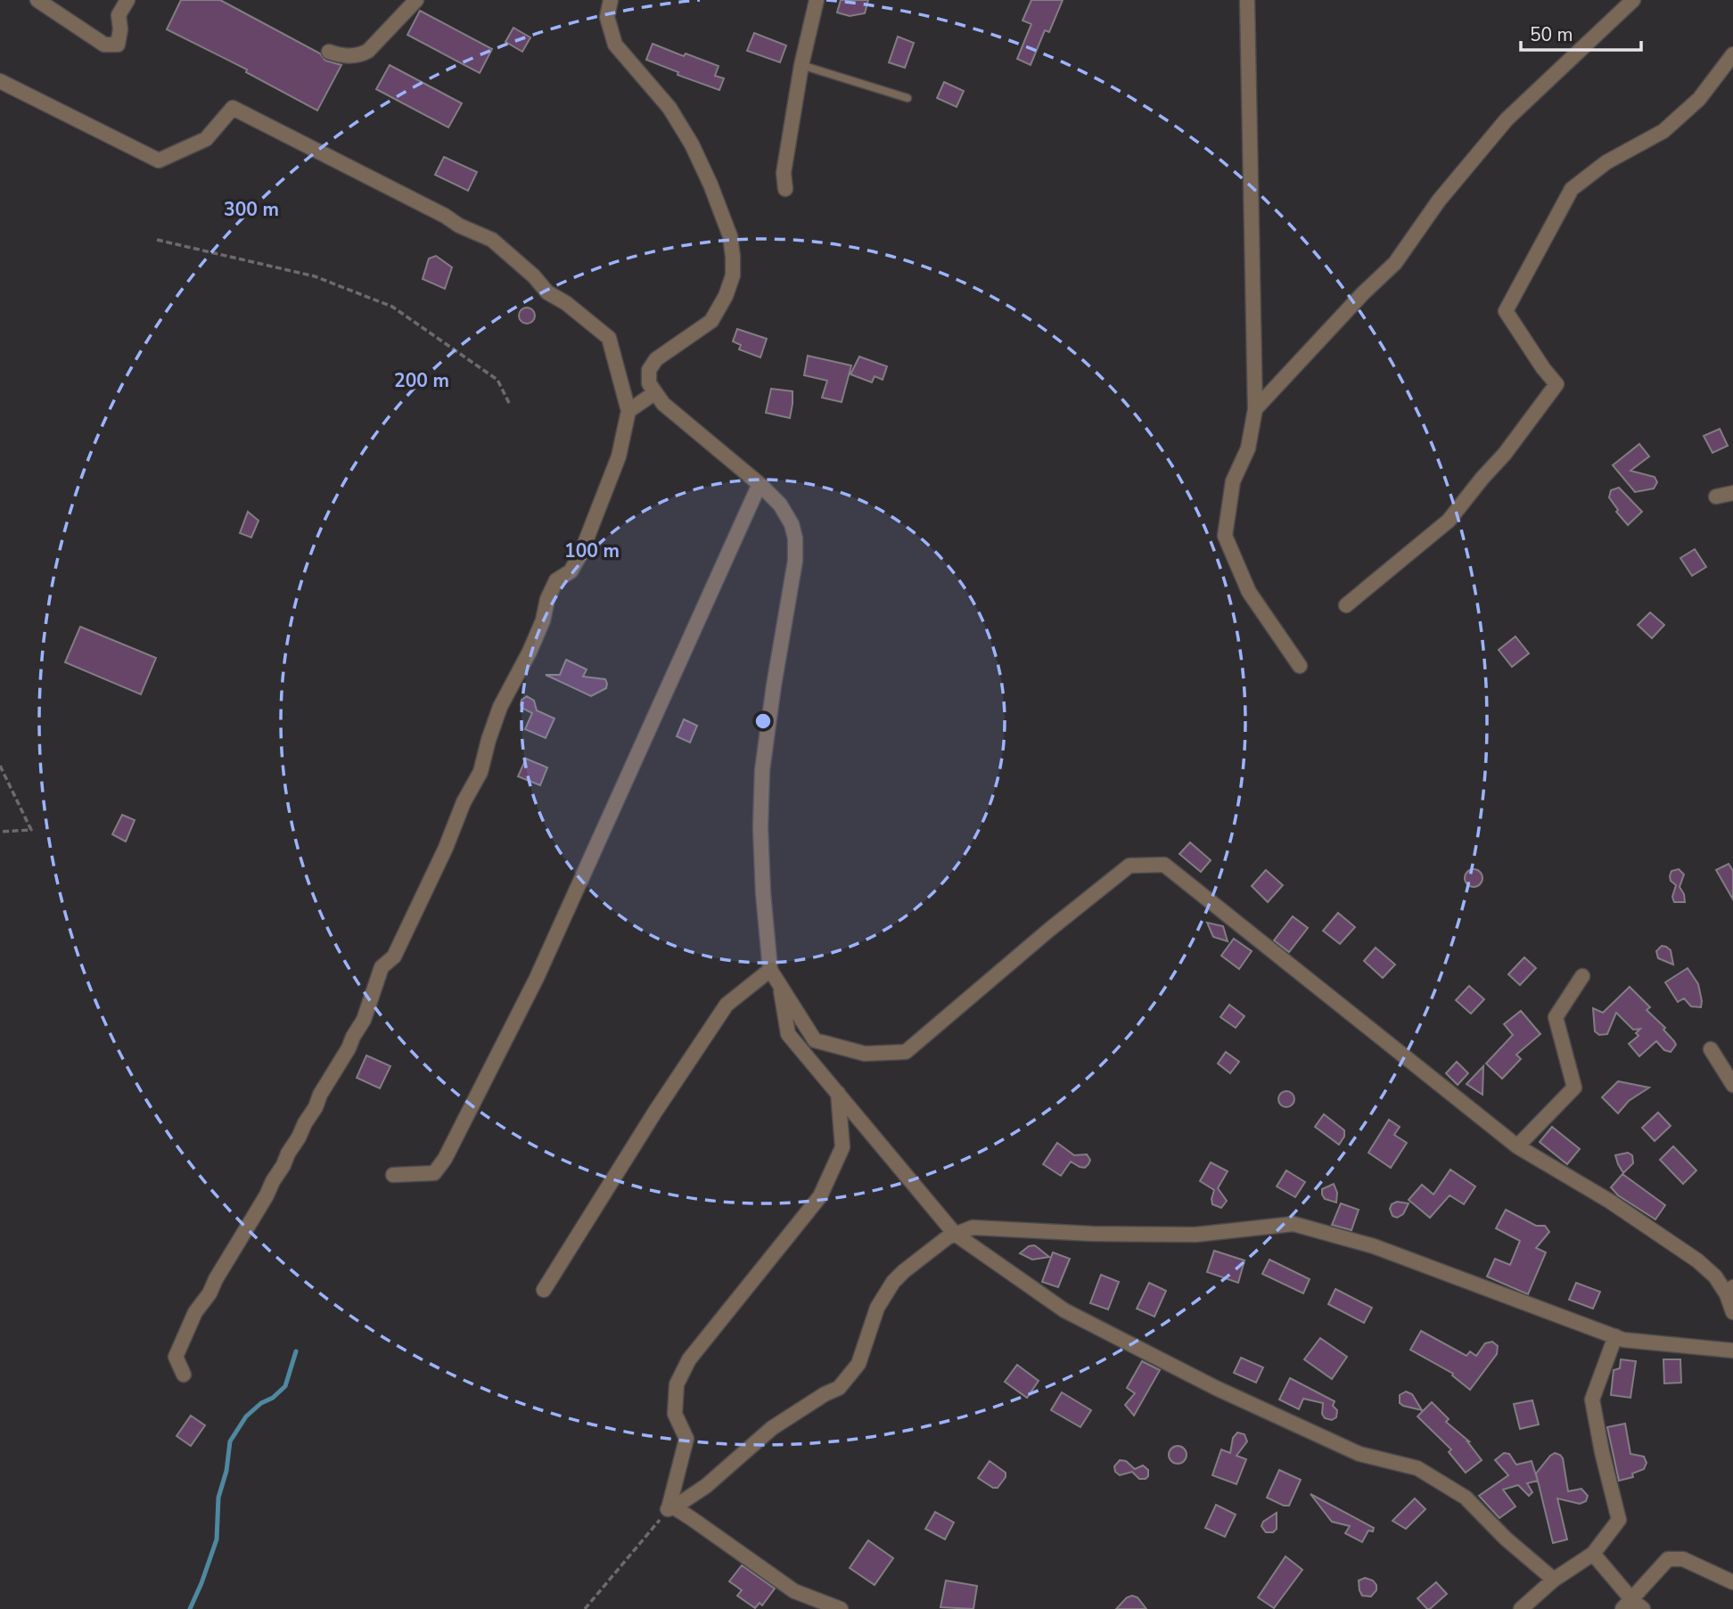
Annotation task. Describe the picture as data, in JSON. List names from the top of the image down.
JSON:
{
  "scale_bar": "50 m",
  "rings": ["300 m", "200 m", "100 m"]
}
